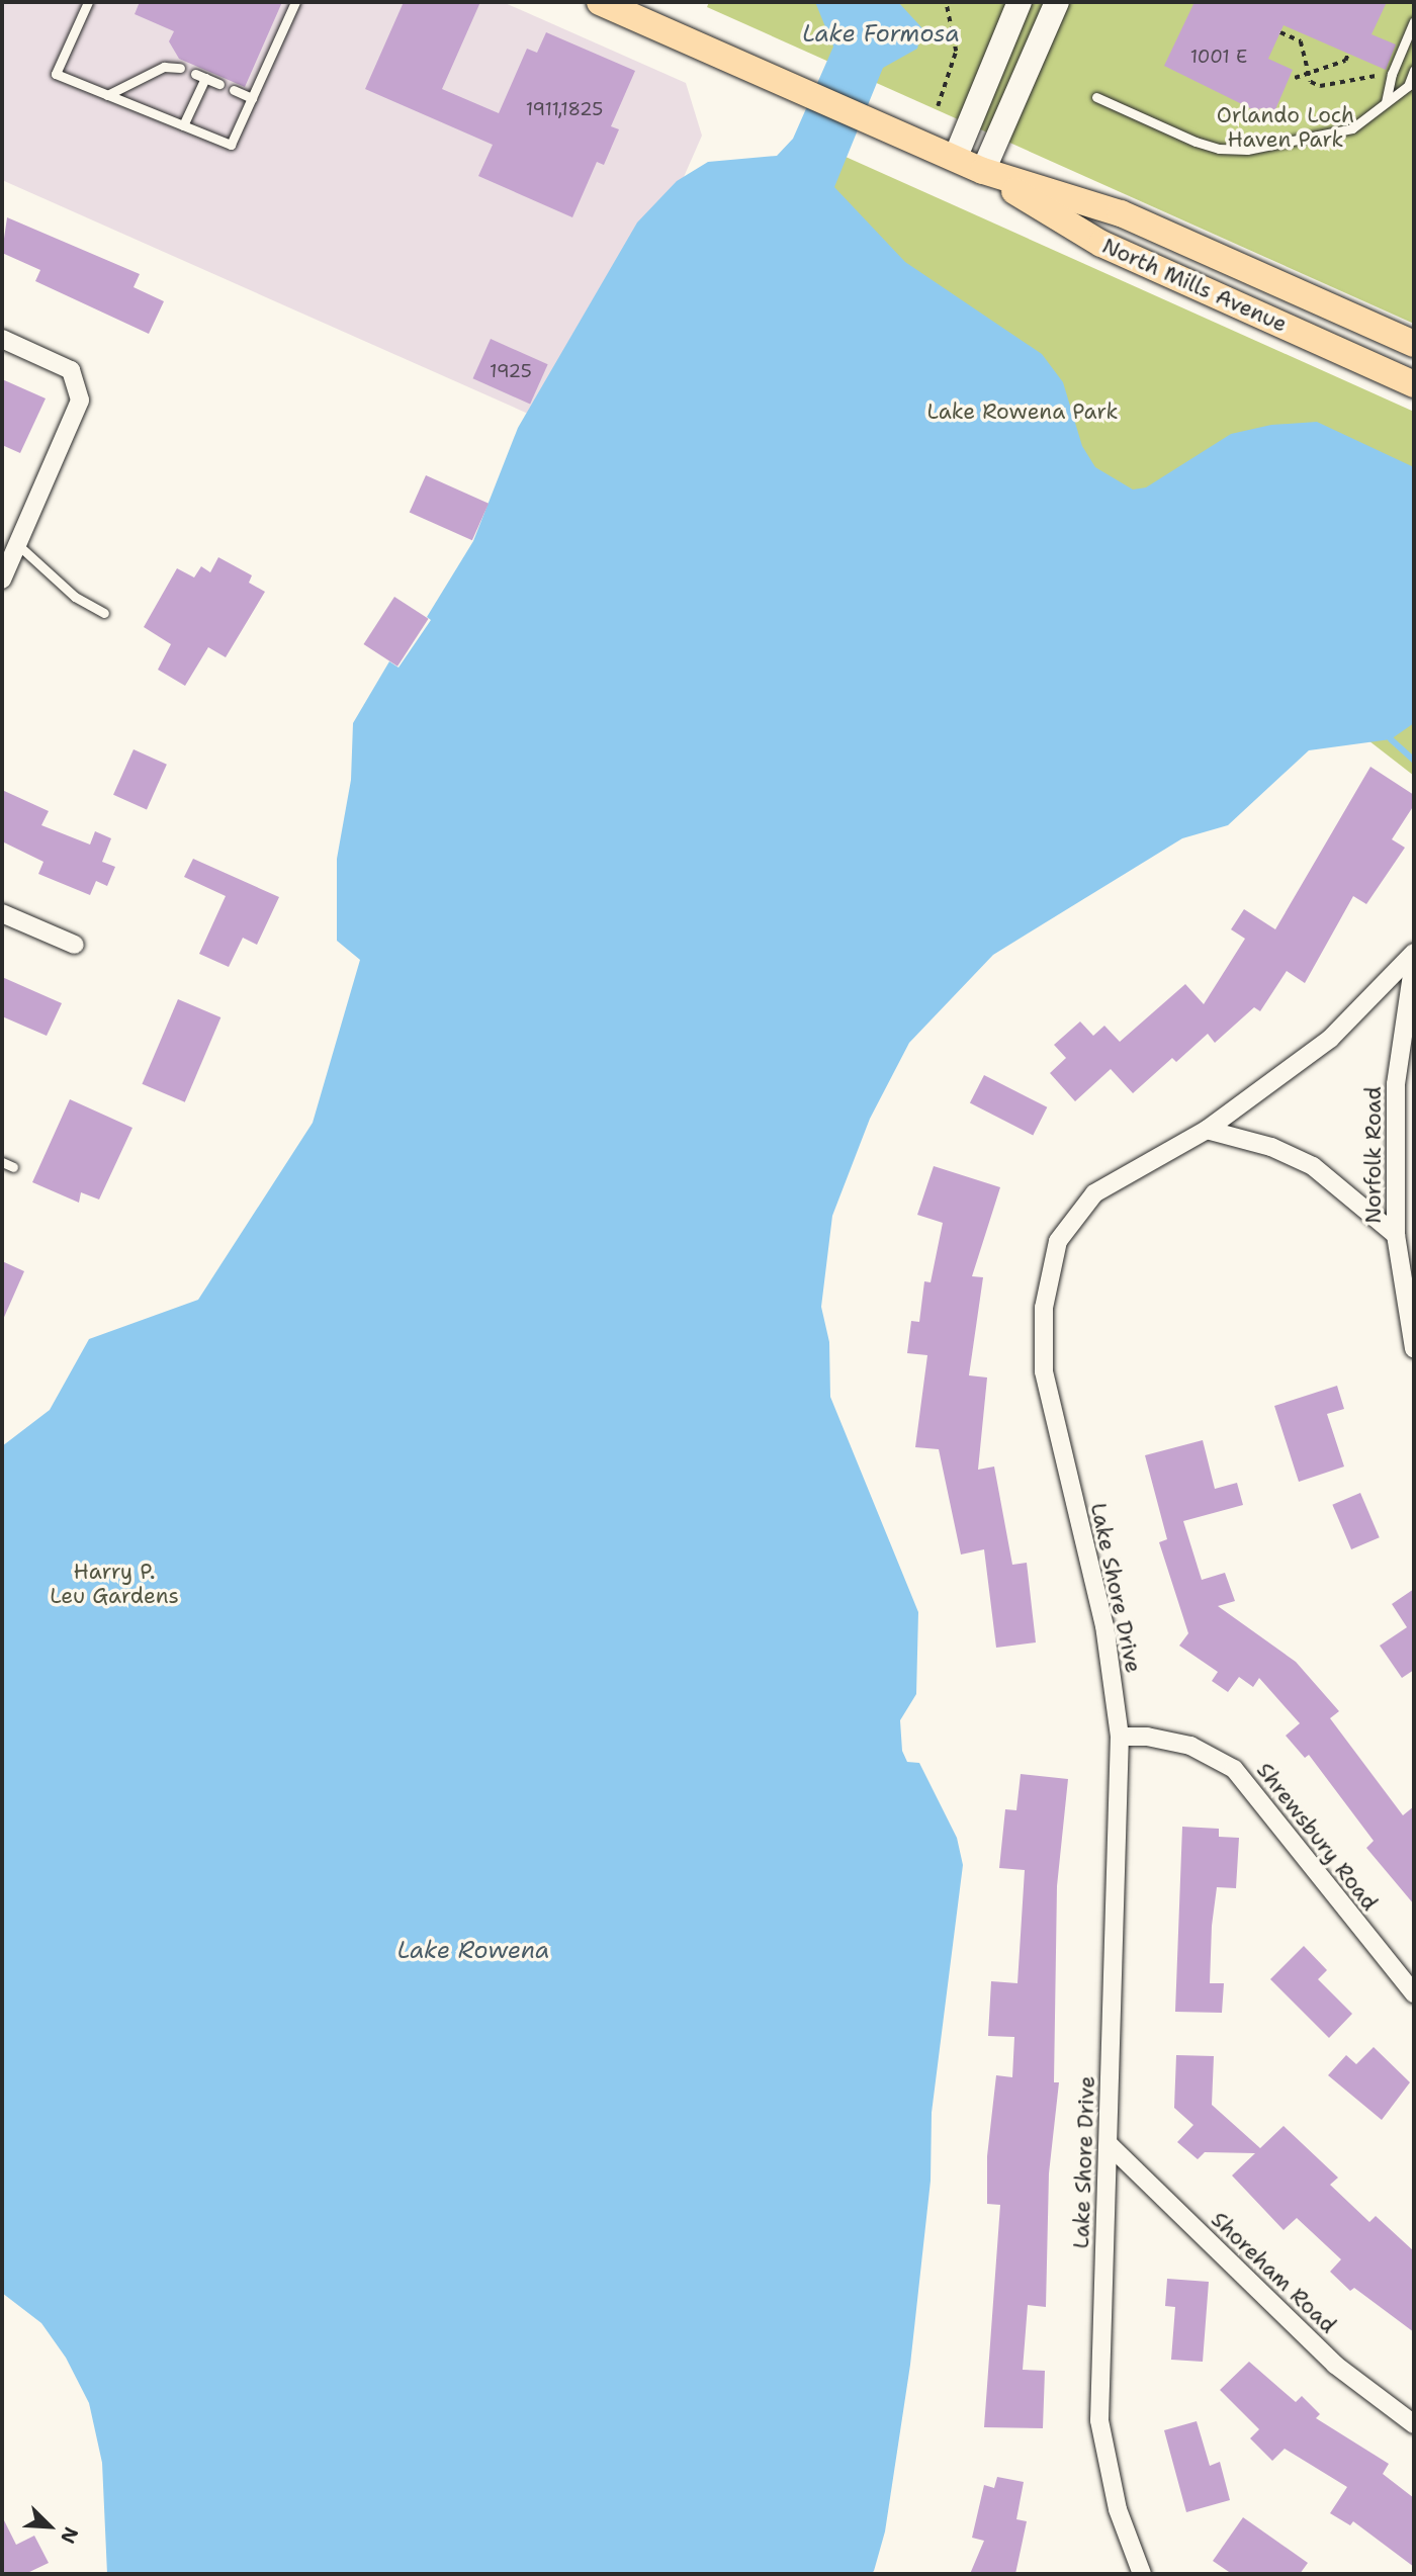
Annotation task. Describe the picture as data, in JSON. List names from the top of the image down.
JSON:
{
  "streets": {
    "main road": ["North Mills Avenue"],
    "street": [
      "Norfolk Road",
      "Lake Shore Drive",
      "Shrewsbury Road",
      "Shoreham Road"
    ]
  },
  "crossings": [
    ["Lake Shore Drive", "Shrewsbury Road"],
    ["Lake Shore Drive", "Shoreham Road"]
  ],
  "water": ["Lake Formosa", "Lake Rowena"],
  "parks": ["Orlando Loch Haven Park", "Lake Rowena Park", "Harry P. Leu Gardens"],
  "house_numbers": ["1001 E", "1911,1825", "1925"],
  "north": "bottom right"
}
